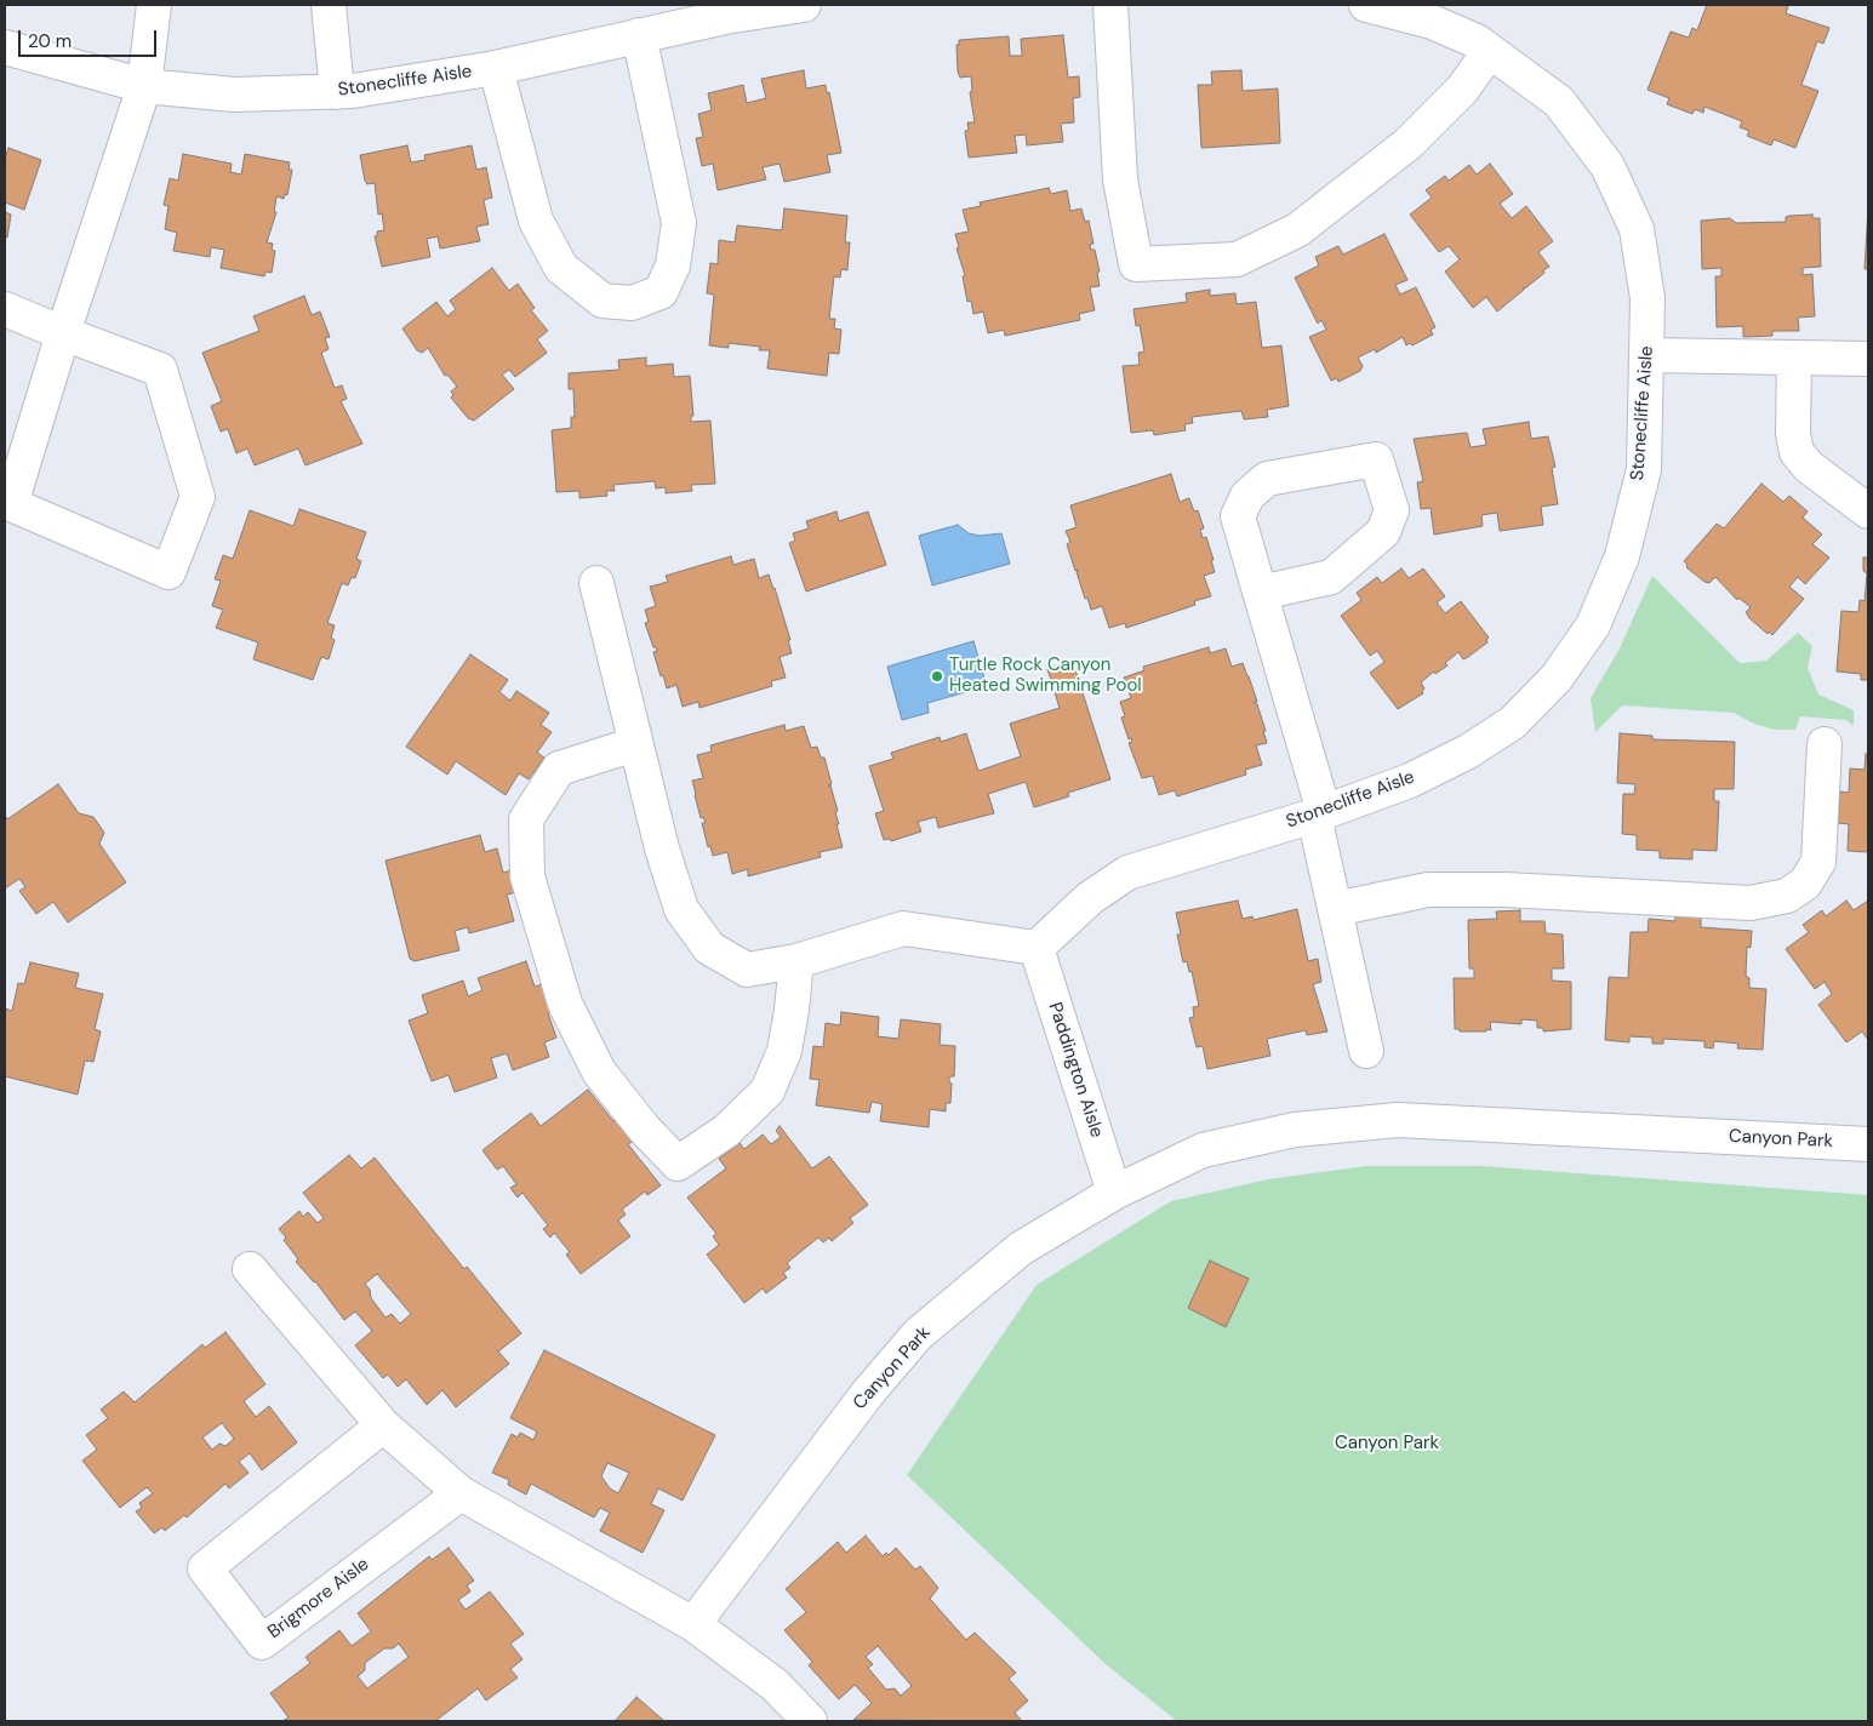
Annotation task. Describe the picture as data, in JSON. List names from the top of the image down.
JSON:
{
  "streets": {
    "street": [
      "Stonecliffe Aisle",
      "Paddington Aisle",
      "Canyon Park",
      "Brigmore Aisle"
    ]
  },
  "crossings": [
    ["Stonecliffe Aisle", "Paddington Aisle"],
    ["Paddington Aisle", "Canyon Park"]
  ],
  "parks": ["Canyon Park"],
  "places": ["Turtle Rock Canyon Heated Swimming Pool"],
  "scale_bar": "20 m"
}
